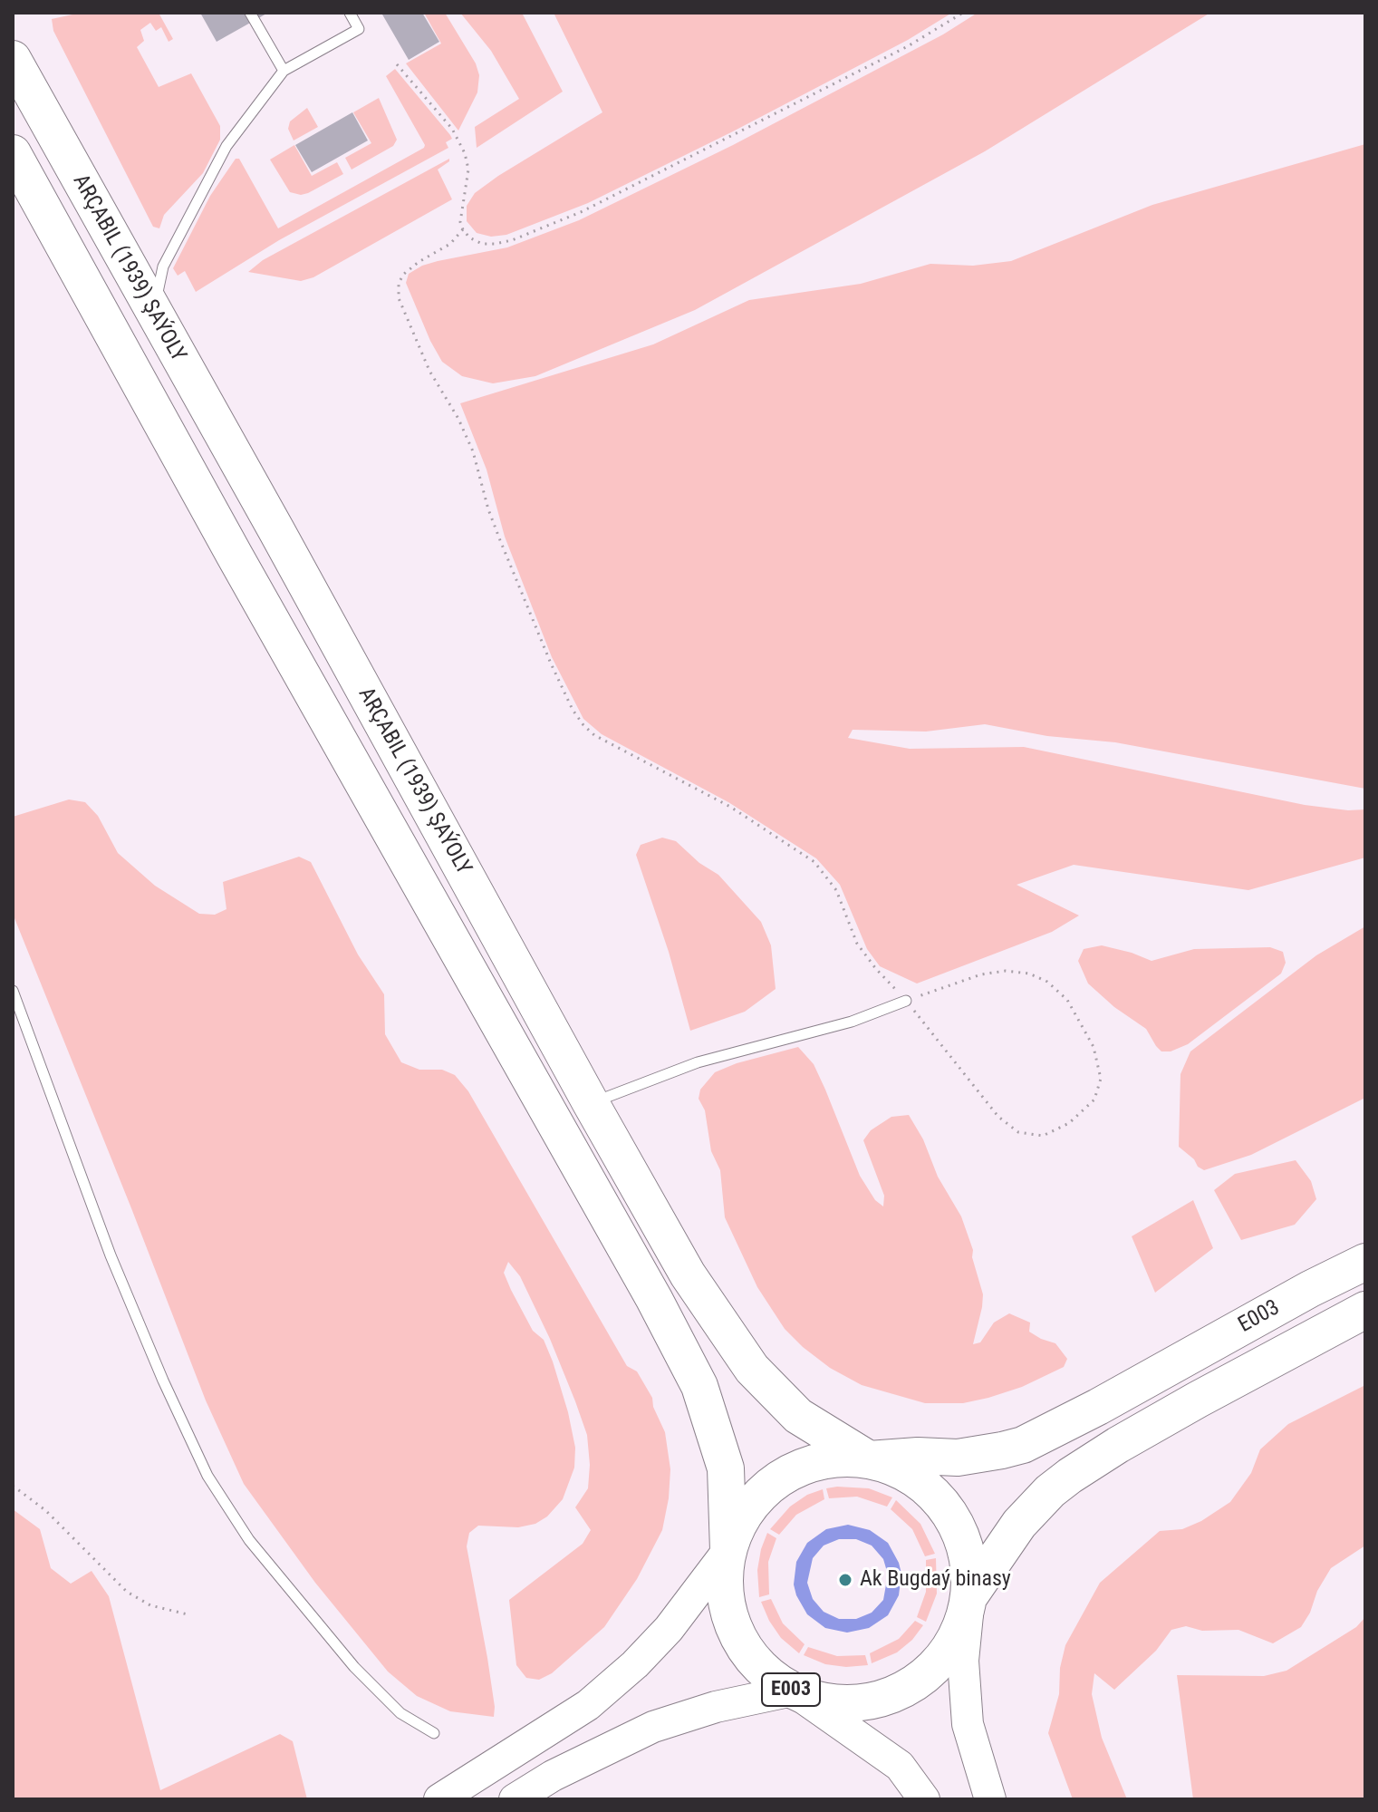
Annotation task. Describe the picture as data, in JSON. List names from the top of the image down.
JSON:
{
  "streets": {
    "highway": ["ARÇABIL (1939) ŞAÝOLY", "E003"]
  },
  "crossings": [
    ["ARÇABIL (1939) ŞAÝOLY", "E003"]
  ],
  "places": ["Ak Bugdaý binasy"]
}
